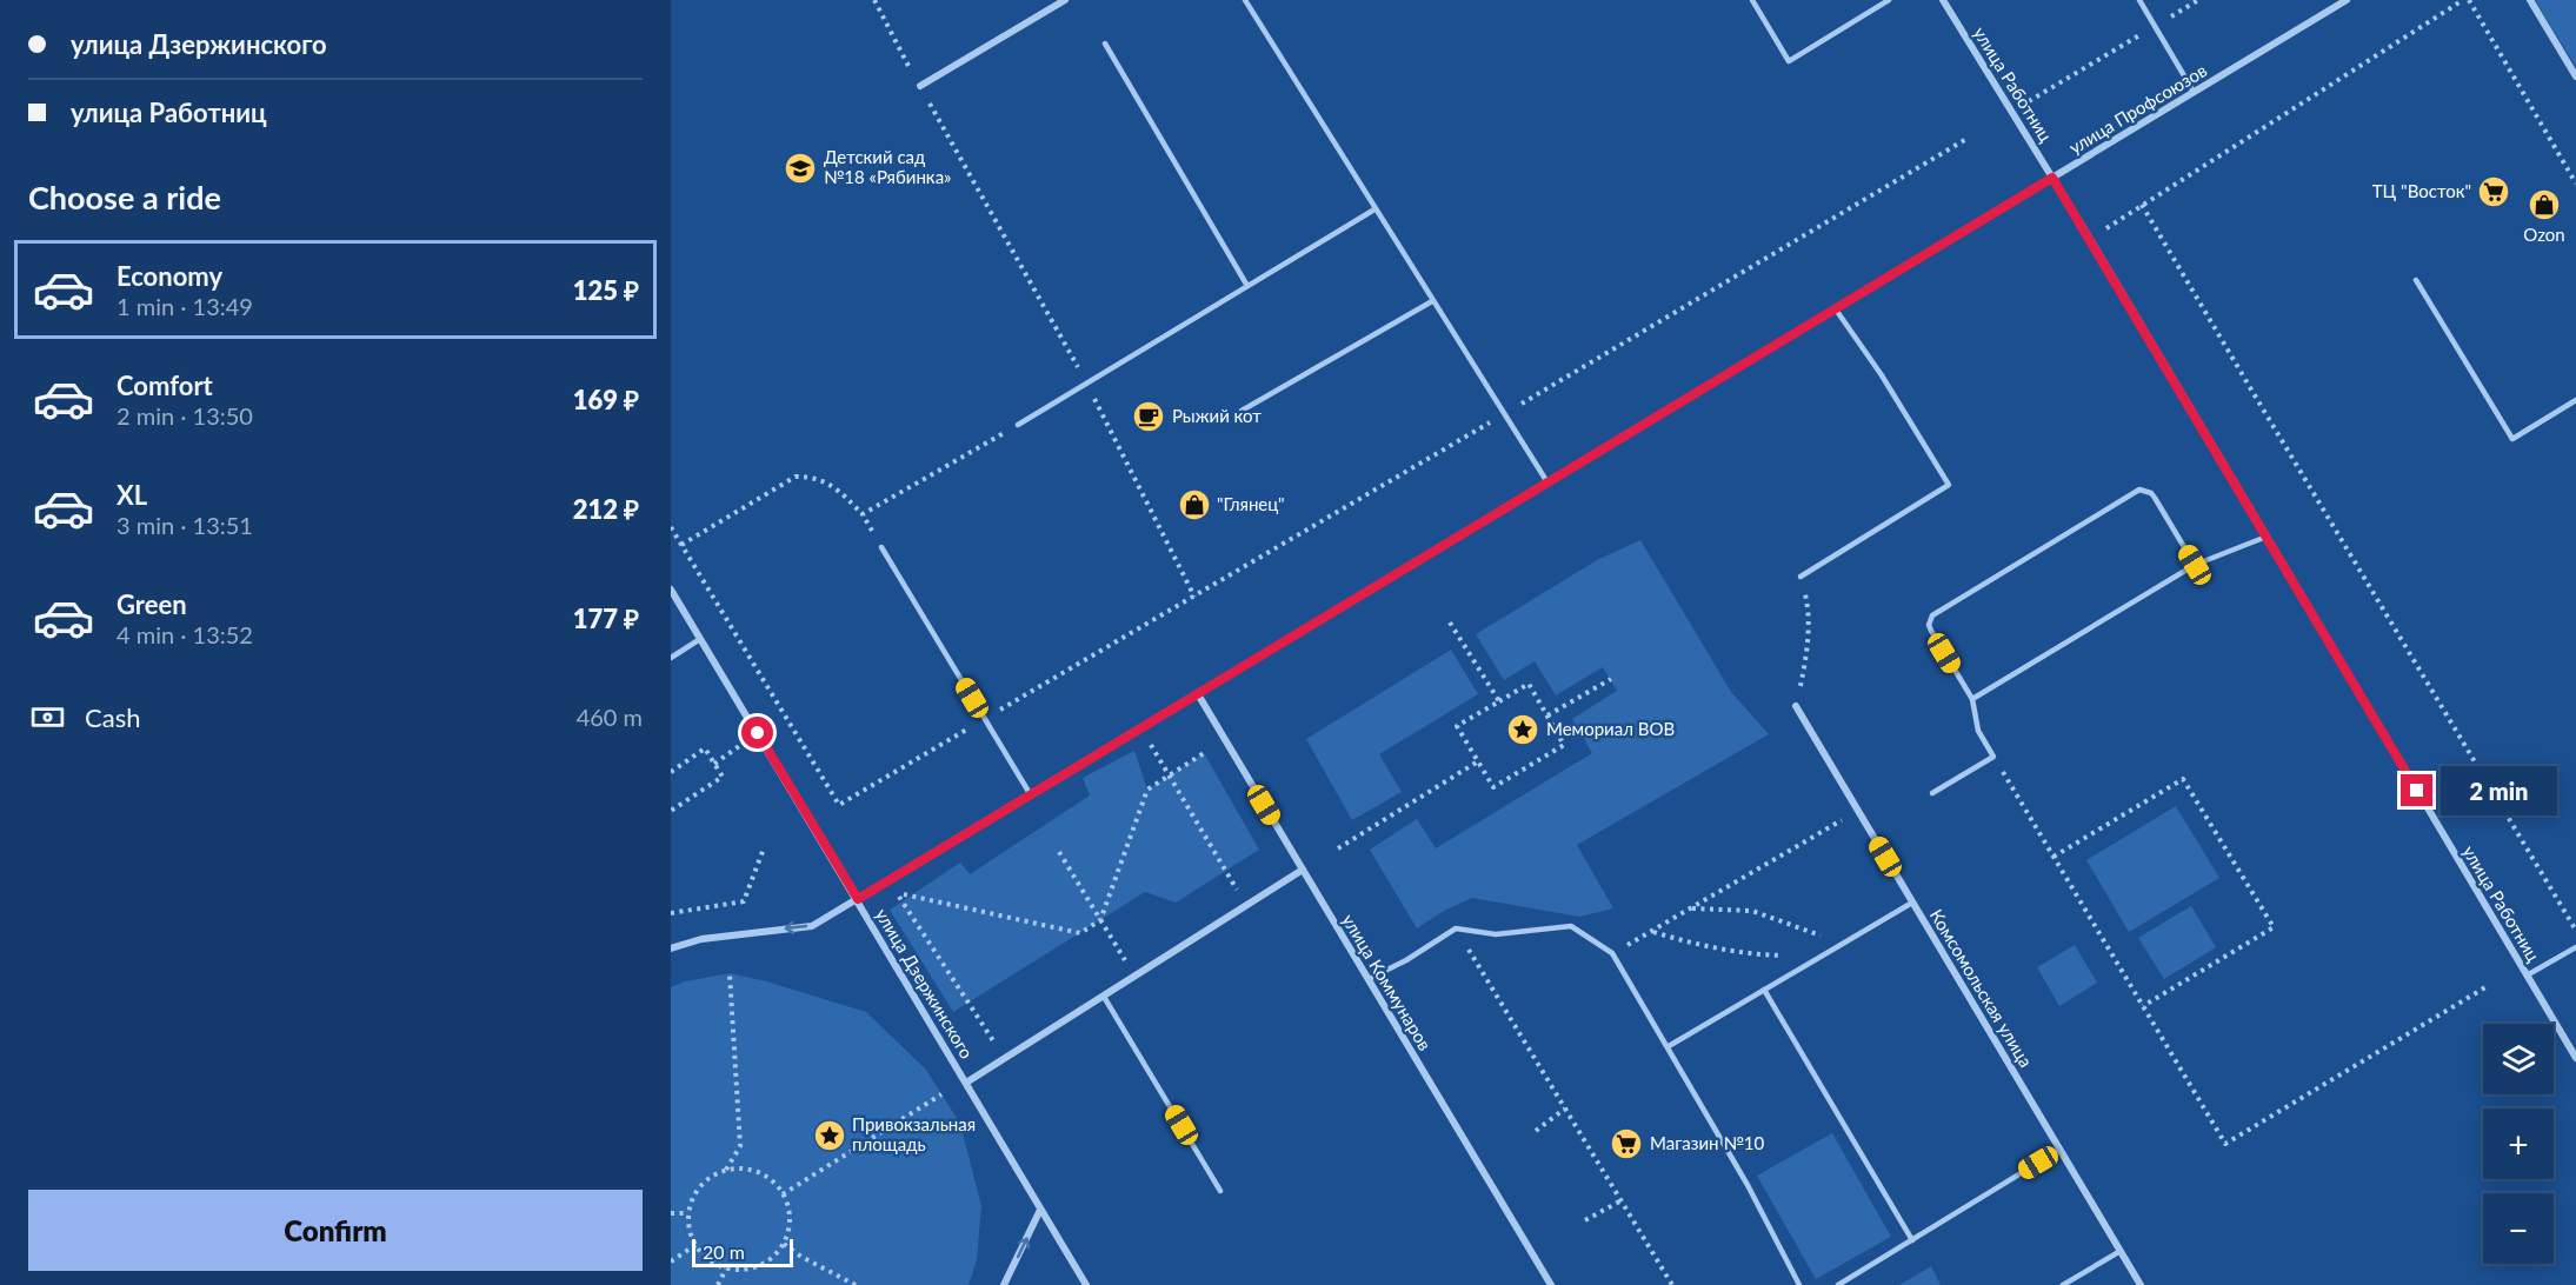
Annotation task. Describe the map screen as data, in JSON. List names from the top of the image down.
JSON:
{
  "streets": {
    "street": [
      "улица Работниц",
      "улица Профсоюзов",
      "улица Коммунаров",
      "улица Дзержинского",
      "Комсомольская улица"
    ]
  },
  "crossings": [
    ["улица Работниц", "улица Профсоюзов"],
    ["улица Профсоюзов", "улица Коммунаров"],
    ["улица Профсоюзов", "улица Дзержинского"]
  ],
  "places": {
    "school or university": ["Детский сад №18 «Рябинка»"],
    "supermarket": ["ТЦ \"Восток\"", "Магазин №10"],
    "shop": ["Ozon", "\"Глянец\""],
    "cafe": ["Рыжий кот"],
    "place": ["Мемориал ВОВ", "Привокзальная площадь"]
  },
  "scale_bar": "20 m",
  "page": {
    "banner": ["улица Дзержинского", "улица Работниц"],
    "heading": "Choose a ride",
    "list": [
      {
        "name": "Economy",
        "note": "1 min · 13:49",
        "value": "125 ₽"
      },
      {
        "name": "Comfort",
        "note": "2 min · 13:50",
        "value": "169 ₽"
      },
      {
        "name": "XL",
        "note": "3 min · 13:51",
        "value": "212 ₽"
      },
      {
        "name": "Green",
        "note": "4 min · 13:52",
        "value": "177 ₽"
      }
    ],
    "pay": ["Cash", "460 m"],
    "bubble": "2 min",
    "map_buttons": ["+", "−"],
    "buttons": "Confirm",
    "scale": "20 m"
  }
}
